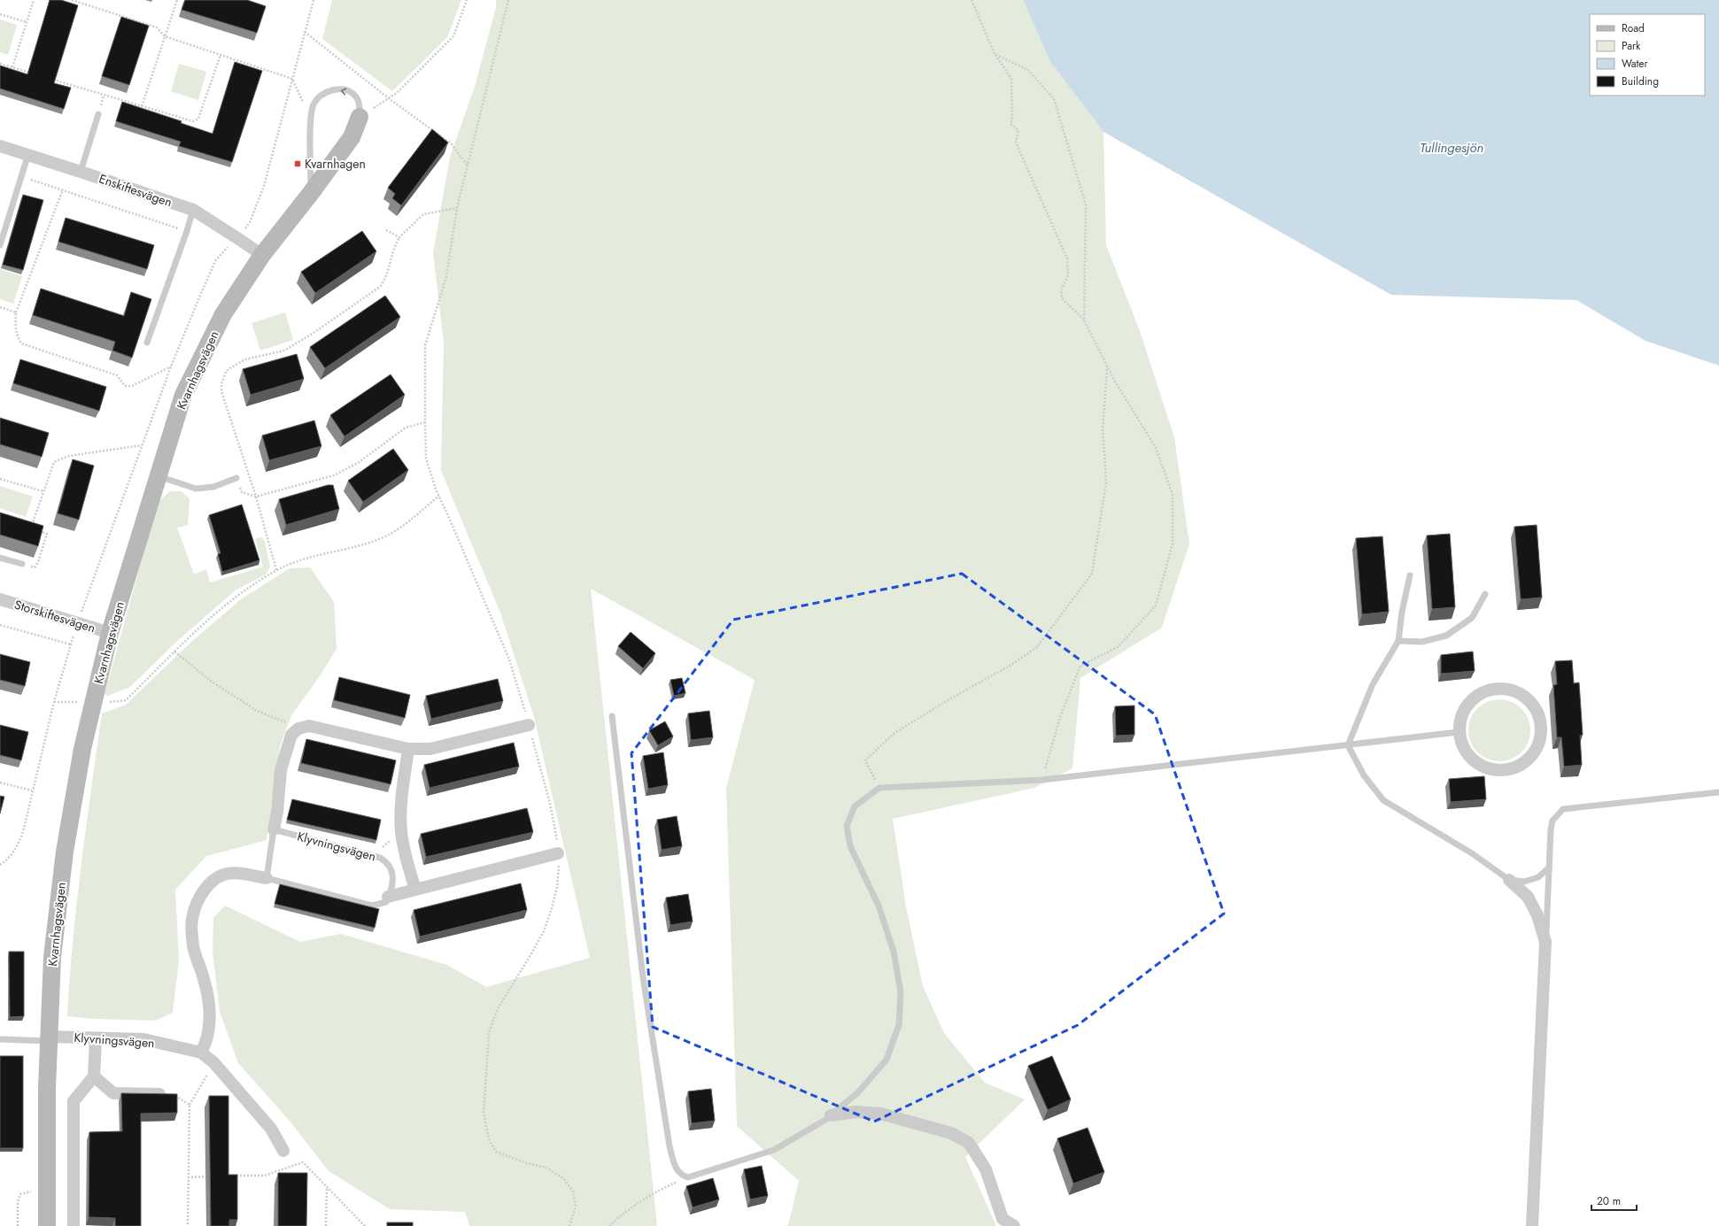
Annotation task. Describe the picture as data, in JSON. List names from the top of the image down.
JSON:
{
  "streets": {
    "street": [
      "Enskiftesvägen",
      "Kvarnhagsvägen",
      "Storskiftesvägen",
      "Klyvningsvägen"
    ]
  },
  "crossings": [
    ["Enskiftesvägen", "Kvarnhagsvägen"],
    ["Kvarnhagsvägen", "Storskiftesvägen"],
    ["Kvarnhagsvägen", "Klyvningsvägen"]
  ],
  "water": ["Tullingesjön"],
  "places": {
    "transit": ["Kvarnhagen"]
  },
  "legend": [
    "Road",
    "Park",
    "Water",
    "Building"
  ],
  "scale_bar": "20 m"
}
